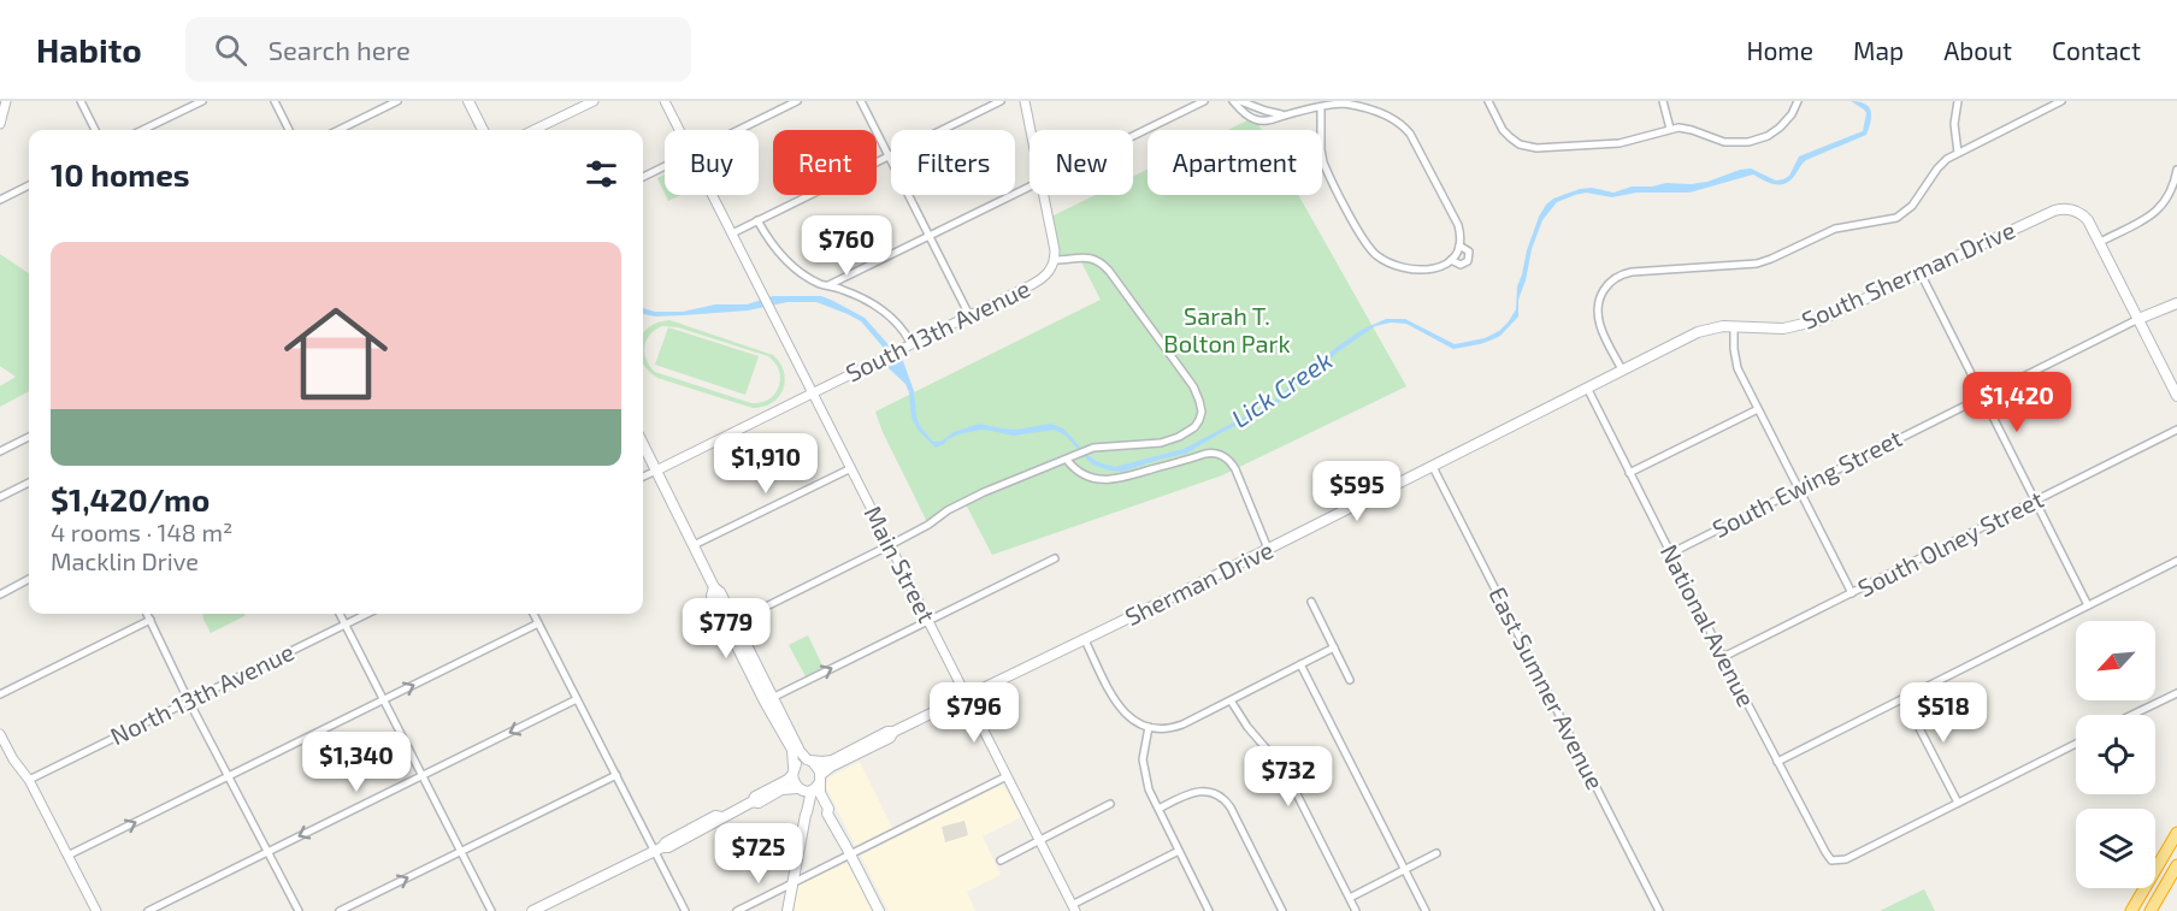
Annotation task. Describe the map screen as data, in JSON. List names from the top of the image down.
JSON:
{
  "streets": {
    "main road": ["South Sherman Drive", "Sherman Drive"],
    "street": [
      "South 13th Avenue",
      "South Ewing Street",
      "South Olney Street",
      "Main Street",
      "National Avenue",
      "East Sumner Avenue",
      "North 13th Avenue"
    ]
  },
  "crossings": [
    ["South Sherman Drive", "Sherman Drive"],
    ["South 13th Avenue", "Main Street"],
    ["South Ewing Street", "National Avenue"],
    ["South Olney Street", "National Avenue"],
    ["Main Street", "Sherman Drive"],
    ["Sherman Drive", "National Avenue"],
    ["Sherman Drive", "East Sumner Avenue"]
  ],
  "water": ["Lick Creek"],
  "parks": ["Sarah T. Bolton Park"],
  "north": "bottom left",
  "page": {
    "header": "Habito",
    "search": "Search here",
    "nav": [
      "Home",
      "Map",
      "About",
      "Contact"
    ],
    "chip": [
      "Buy",
      "Rent",
      "Filters",
      "New",
      "Apartment"
    ],
    "heading": "10 homes",
    "price": [
      "$760",
      "$1,420",
      "$1,910",
      "$595",
      "$779",
      "$796",
      "$518",
      "$1,340",
      "$732",
      "$725"
    ],
    "list": [
      {
        "name": "$1,420/mo",
        "note": "4 rooms · 148 m² · Macklin Drive"
      }
    ]
  }
}
